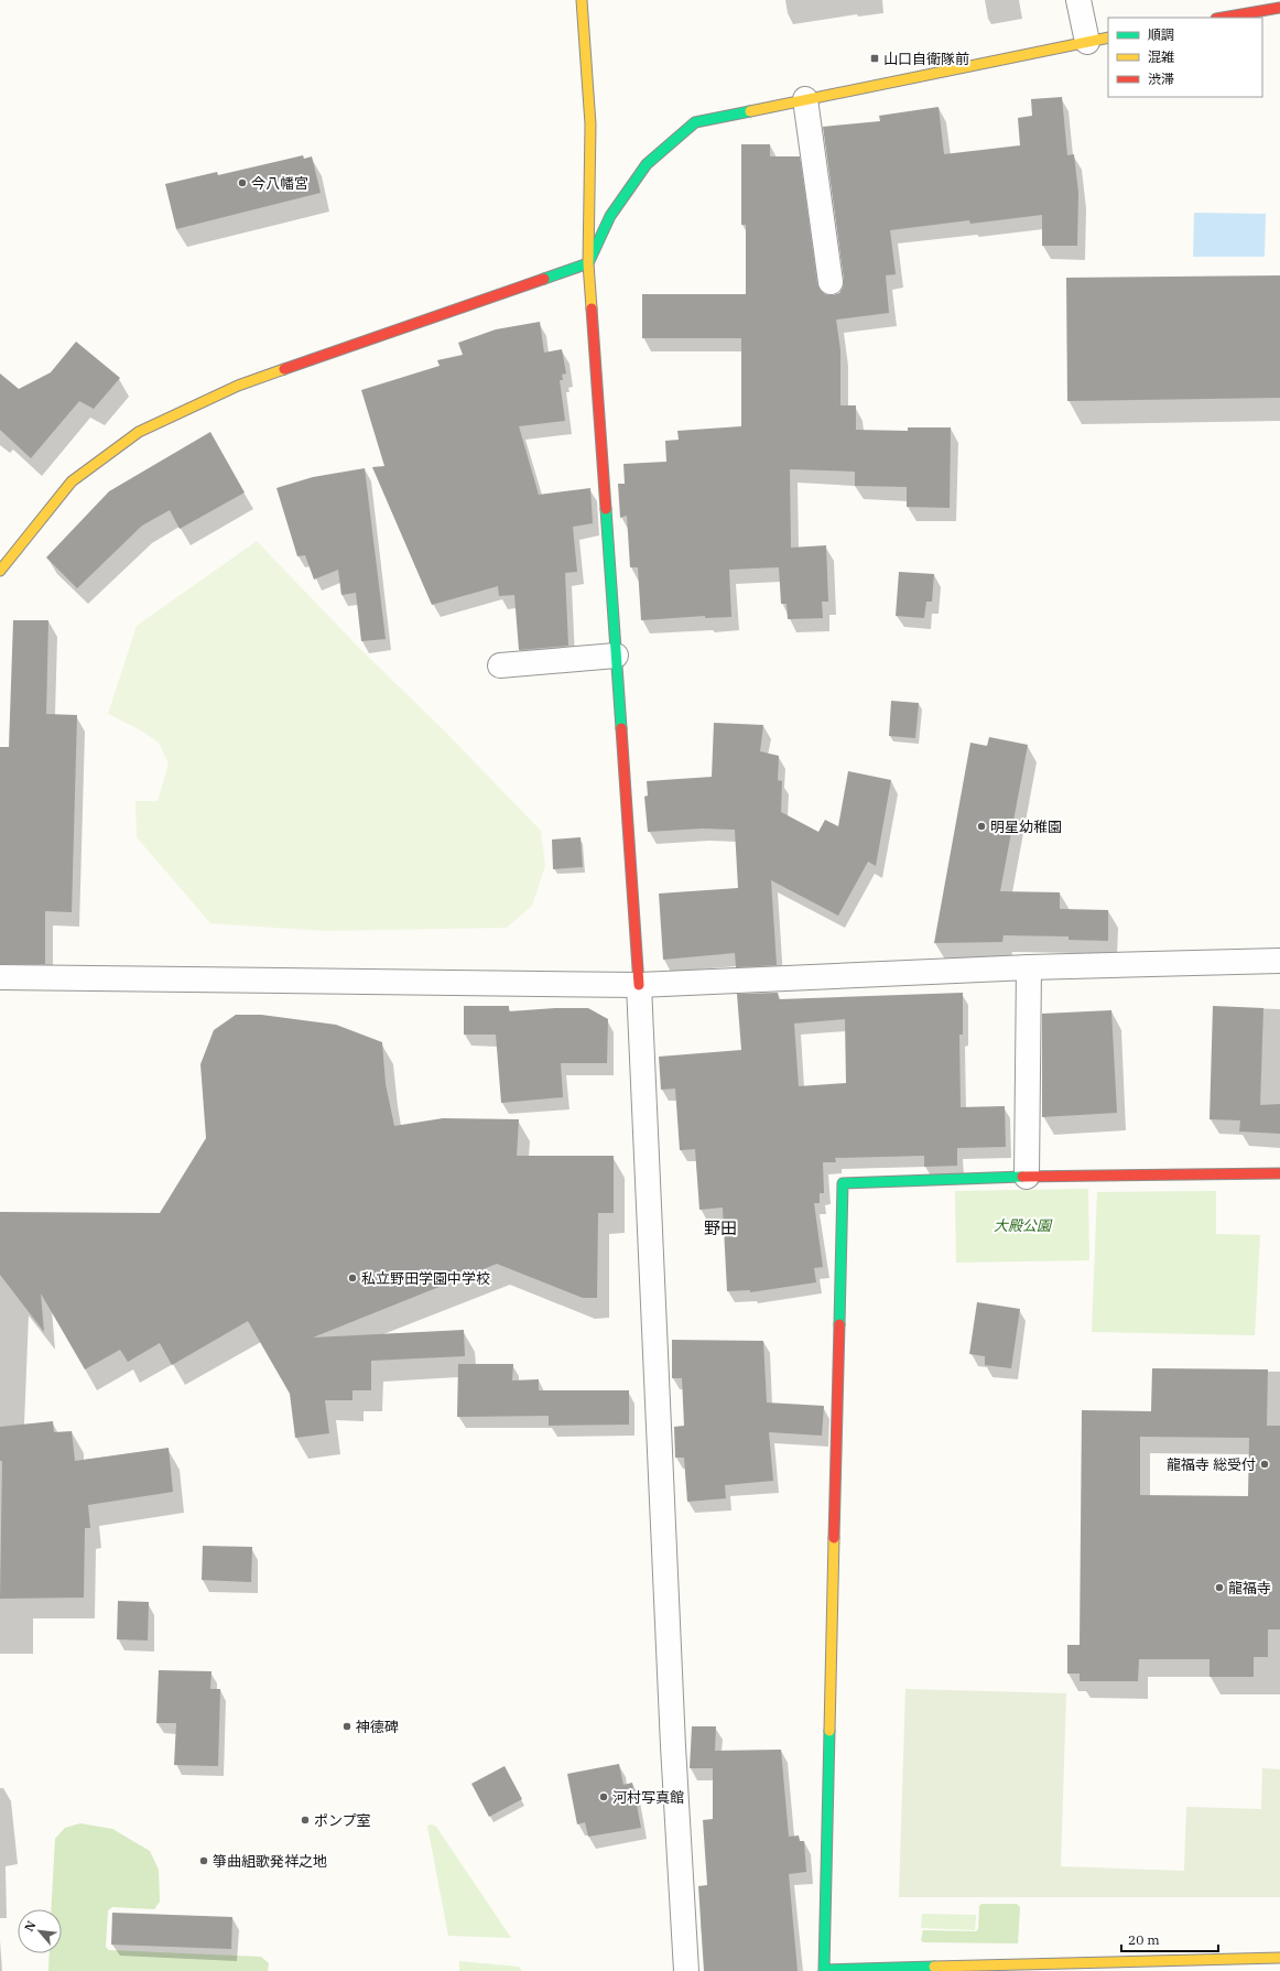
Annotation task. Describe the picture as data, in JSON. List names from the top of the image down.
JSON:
{
  "districts": ["野田"],
  "parks": ["大殿公園"],
  "places": {
    "transit": ["山口自衛隊前"],
    "other": [
      "今八幡宮",
      "明星幼稚園",
      "私立野田学園中学校",
      "龍福寺 総受付",
      "龍福寺",
      "神德碑",
      "河村写真館",
      "ポンプ室",
      "箏曲組歌発祥之地"
    ]
  },
  "legend": ["順調", "混雑", "渋滞"],
  "scale_bar": "20 m",
  "north": "top left"
}
